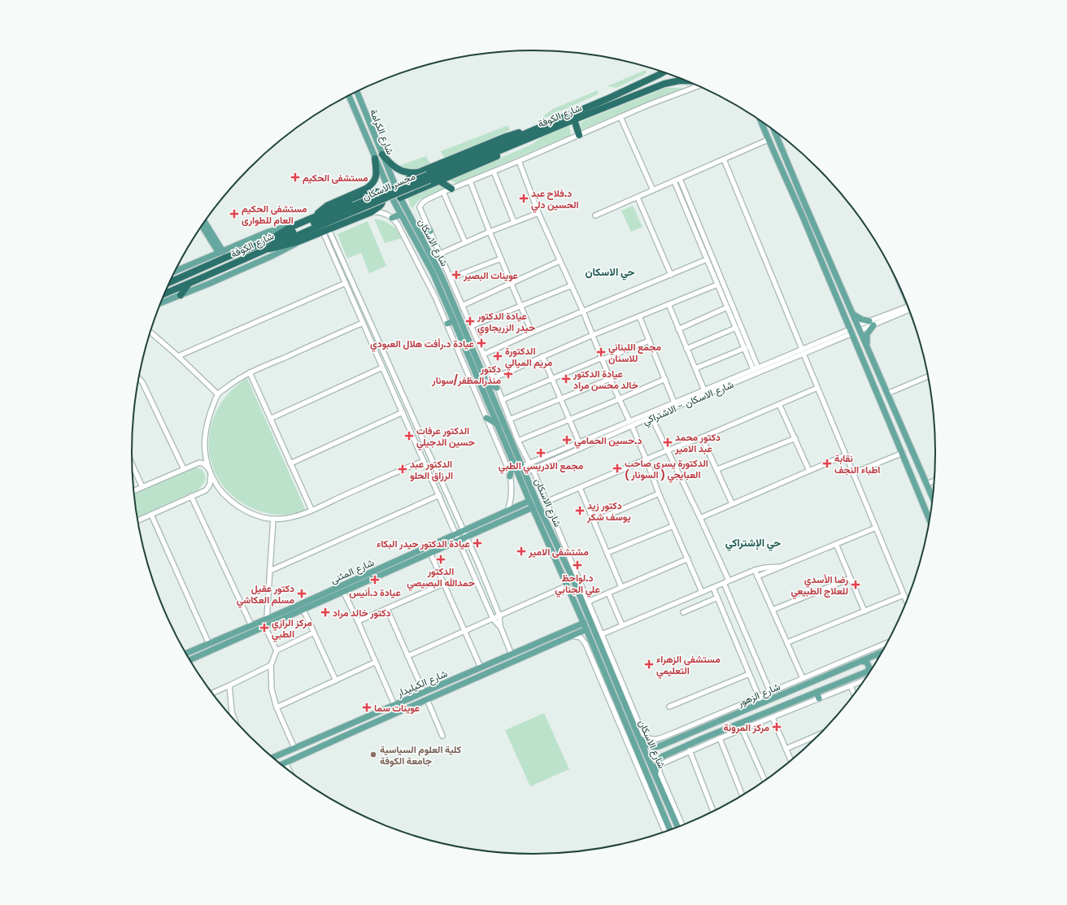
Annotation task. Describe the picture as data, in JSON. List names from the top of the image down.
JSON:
{
  "streets": {
    "highway": ["شارع الكوفة", "مجسر الاسكان"],
    "main road": [
      "شارع الكرامة",
      "شارع الاسكان",
      "شارع المثنى",
      "شارع الكيليدار",
      "شارع الزهور"
    ],
    "street": ["شارع الاسكان - الاشتراكي"]
  },
  "crossings": [
    ["شارع الكوفة", "مجسر الاسكان"],
    ["شارع الكرامة", "شارع الاسكان"],
    ["شارع الاسكان", "شارع الاسكان - الاشتراكي"],
    ["شارع الاسكان", "شارع المثنى"],
    ["شارع الاسكان", "شارع الكيليدار"],
    ["شارع الاسكان", "شارع الزهور"]
  ],
  "districts": ["حي الاسكان", "حي الإشتراكي"],
  "places": {
    "health": [
      "مستشفى الحكيم",
      "د.فلاح عبد الحسين دلي",
      "مستشفى الحكيم العام للطوارى",
      "عوينات البصير",
      "عيادة الدكتور حيدر الزريجاوي",
      "عيادة د.رأفت هلال العبودي",
      "مجمع اللبناني للاسنان",
      "الدكتورة مريم الميالي",
      "دكتور منذرالمظفر/سونار",
      "عيادة الدكتور خالد محسن مراد",
      "الدكتور عرفات حسين الدجيلي",
      "د.حسين الحمامي",
      "دكتور محمد عبد الامير",
      "مجمع الادريسي الطبي",
      "نقابة اطباء النجف",
      "الدكتورة يسرى صاحب العبايجي ( السونار )",
      "الدكتور عبد الرزاق الحلو",
      "دكتور زيد يوسف شكر",
      "عيادة الدكتور حيدر البكاء",
      "مشتشفى الامير",
      "الدكتور حمدالله البصيصي",
      "د.لواحظ علي الجنابي",
      "عيادة د.أنيس",
      "رضا الأسدي للعلاج الطبيعي",
      "دكتور عقيل مسلم العكاشي",
      "دكتور خالد مراد",
      "مركز الرازي الطبي",
      "مستشفى الزهراء التعليمي",
      "عوينات سما",
      "مركز المرونة"
    ],
    "other": ["كلية العلوم السياسية جامعة الكوفة"]
  }
}
